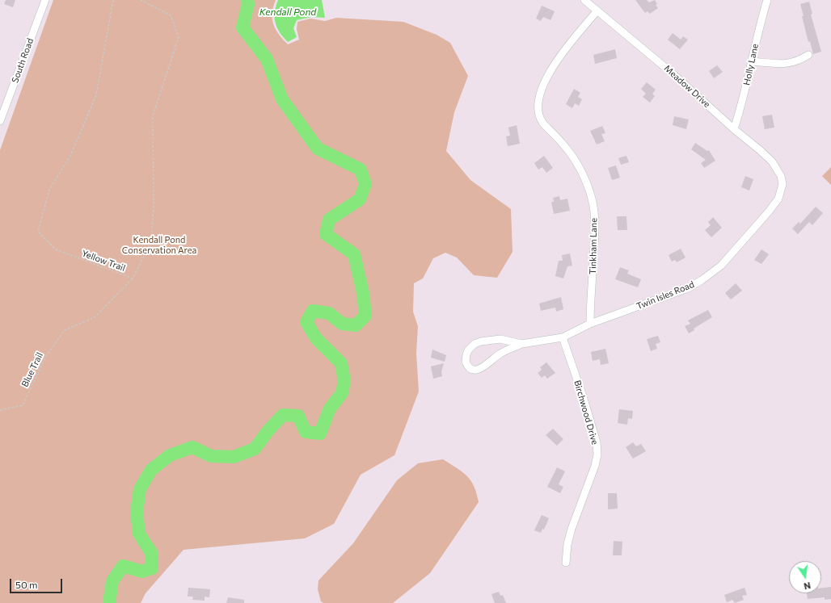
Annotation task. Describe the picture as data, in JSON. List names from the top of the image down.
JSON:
{
  "streets": {
    "street": [
      "South Road",
      "Holly Lane",
      "Meadow Drive",
      "Tinkham Lane",
      "Twin Isles Road",
      "Birchwood Drive"
    ],
    "path": ["Yellow Trail", "Blue Trail"]
  },
  "crossings": [
    ["Holly Lane", "Meadow Drive"],
    ["Meadow Drive", "Tinkham Lane"],
    ["Meadow Drive", "Twin Isles Road"],
    ["Tinkham Lane", "Twin Isles Road"],
    ["Yellow Trail", "Blue Trail"],
    ["Twin Isles Road", "Birchwood Drive"]
  ],
  "water": ["Kendall Pond"],
  "parks": ["Kendall Pond Conservation Area"],
  "scale_bar": "50 m",
  "north": "bottom"
}
